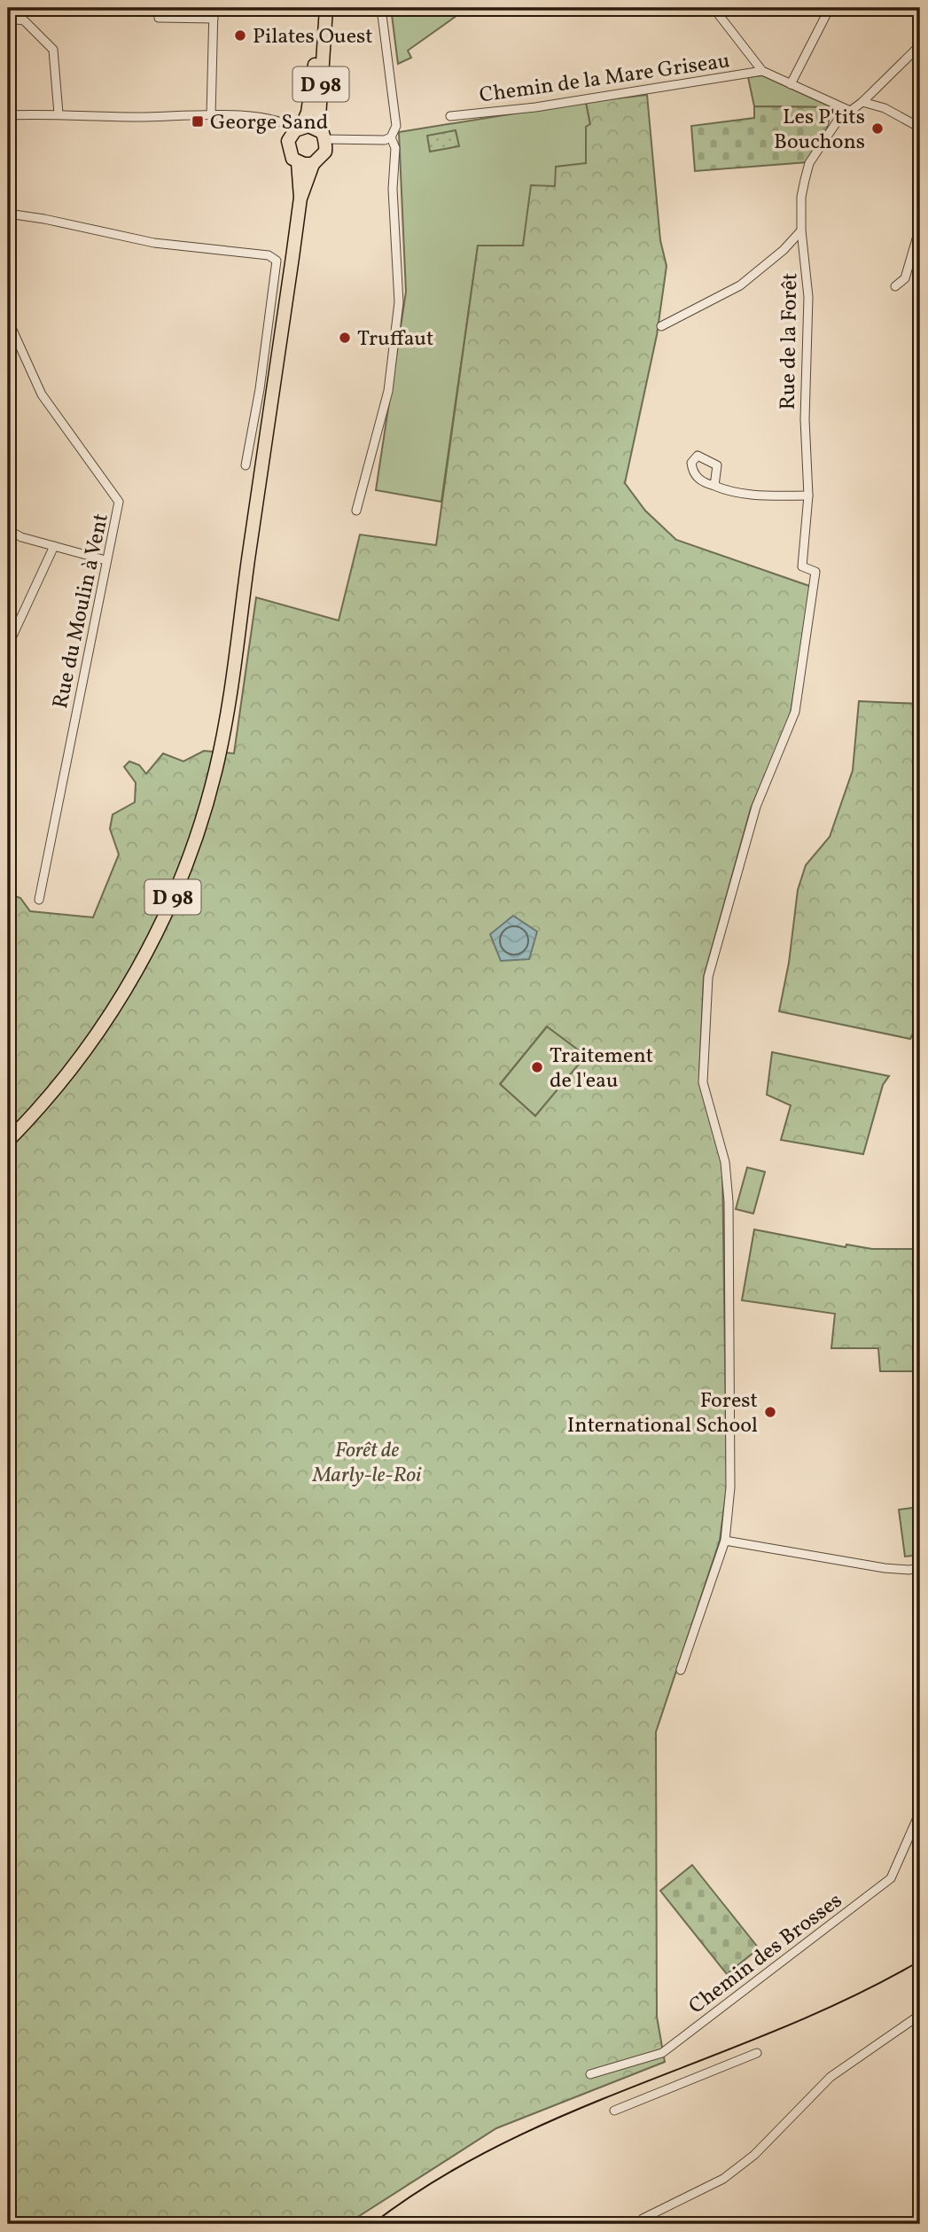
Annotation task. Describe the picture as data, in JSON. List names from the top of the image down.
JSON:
{
  "streets": {
    "main road": ["D 98"],
    "street": [
      "Chemin de la Mare Griseau",
      "Rue de la Forêt",
      "Rue du Moulin à Vent",
      "Chemin des Brosses"
    ]
  },
  "parks": ["Forêt de Marly-le-Roi"],
  "places": {
    "other": [
      "Pilates Ouest",
      "Les P'tits Bouchons",
      "Truffaut",
      "Traitement de l'eau",
      "Forest International School"
    ],
    "transit": ["George Sand"]
  }
}
